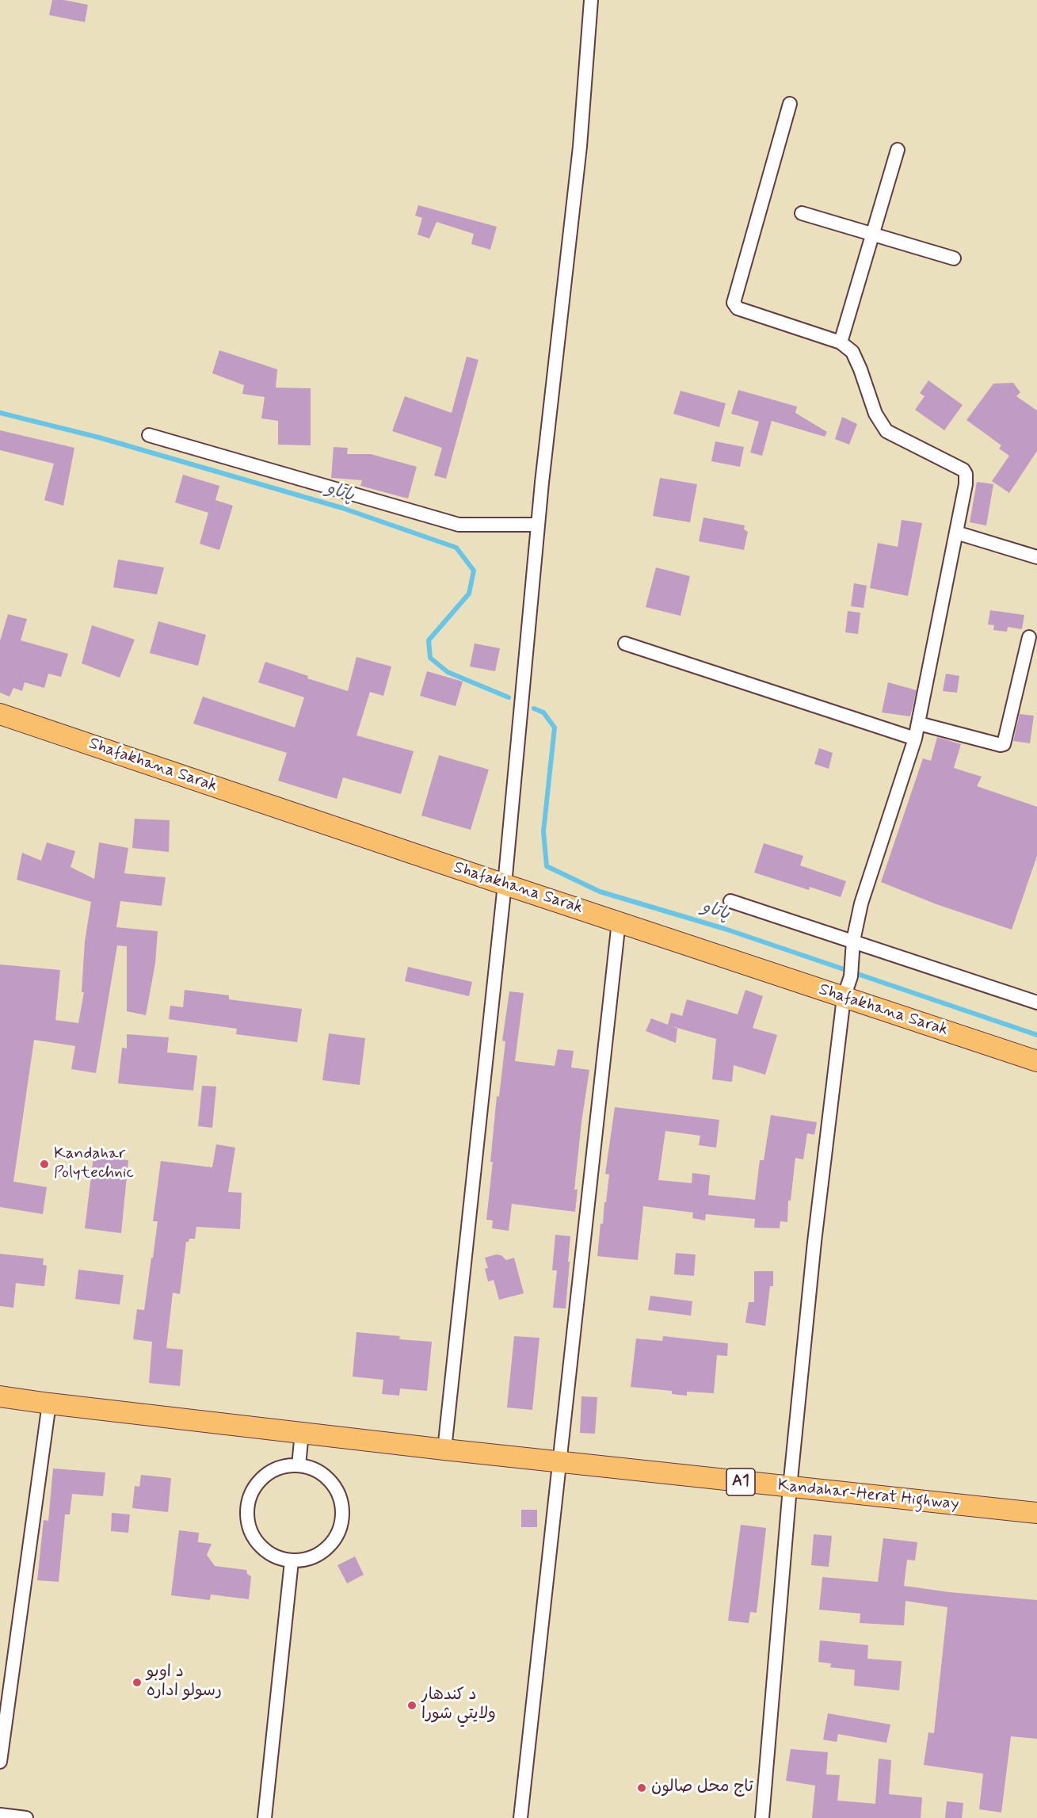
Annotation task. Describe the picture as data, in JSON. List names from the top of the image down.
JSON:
{
  "streets": {
    "main road": ["Shafakhana Sarak", "A1", "Kandahar-Herat Highway"]
  },
  "water": ["پاتاو"],
  "places": [
    "Kandahar Polytechnic",
    "د اوبو رسولو اداره",
    "د کندهار ولايتي شورا",
    "تاج محل صالون"
  ]
}
